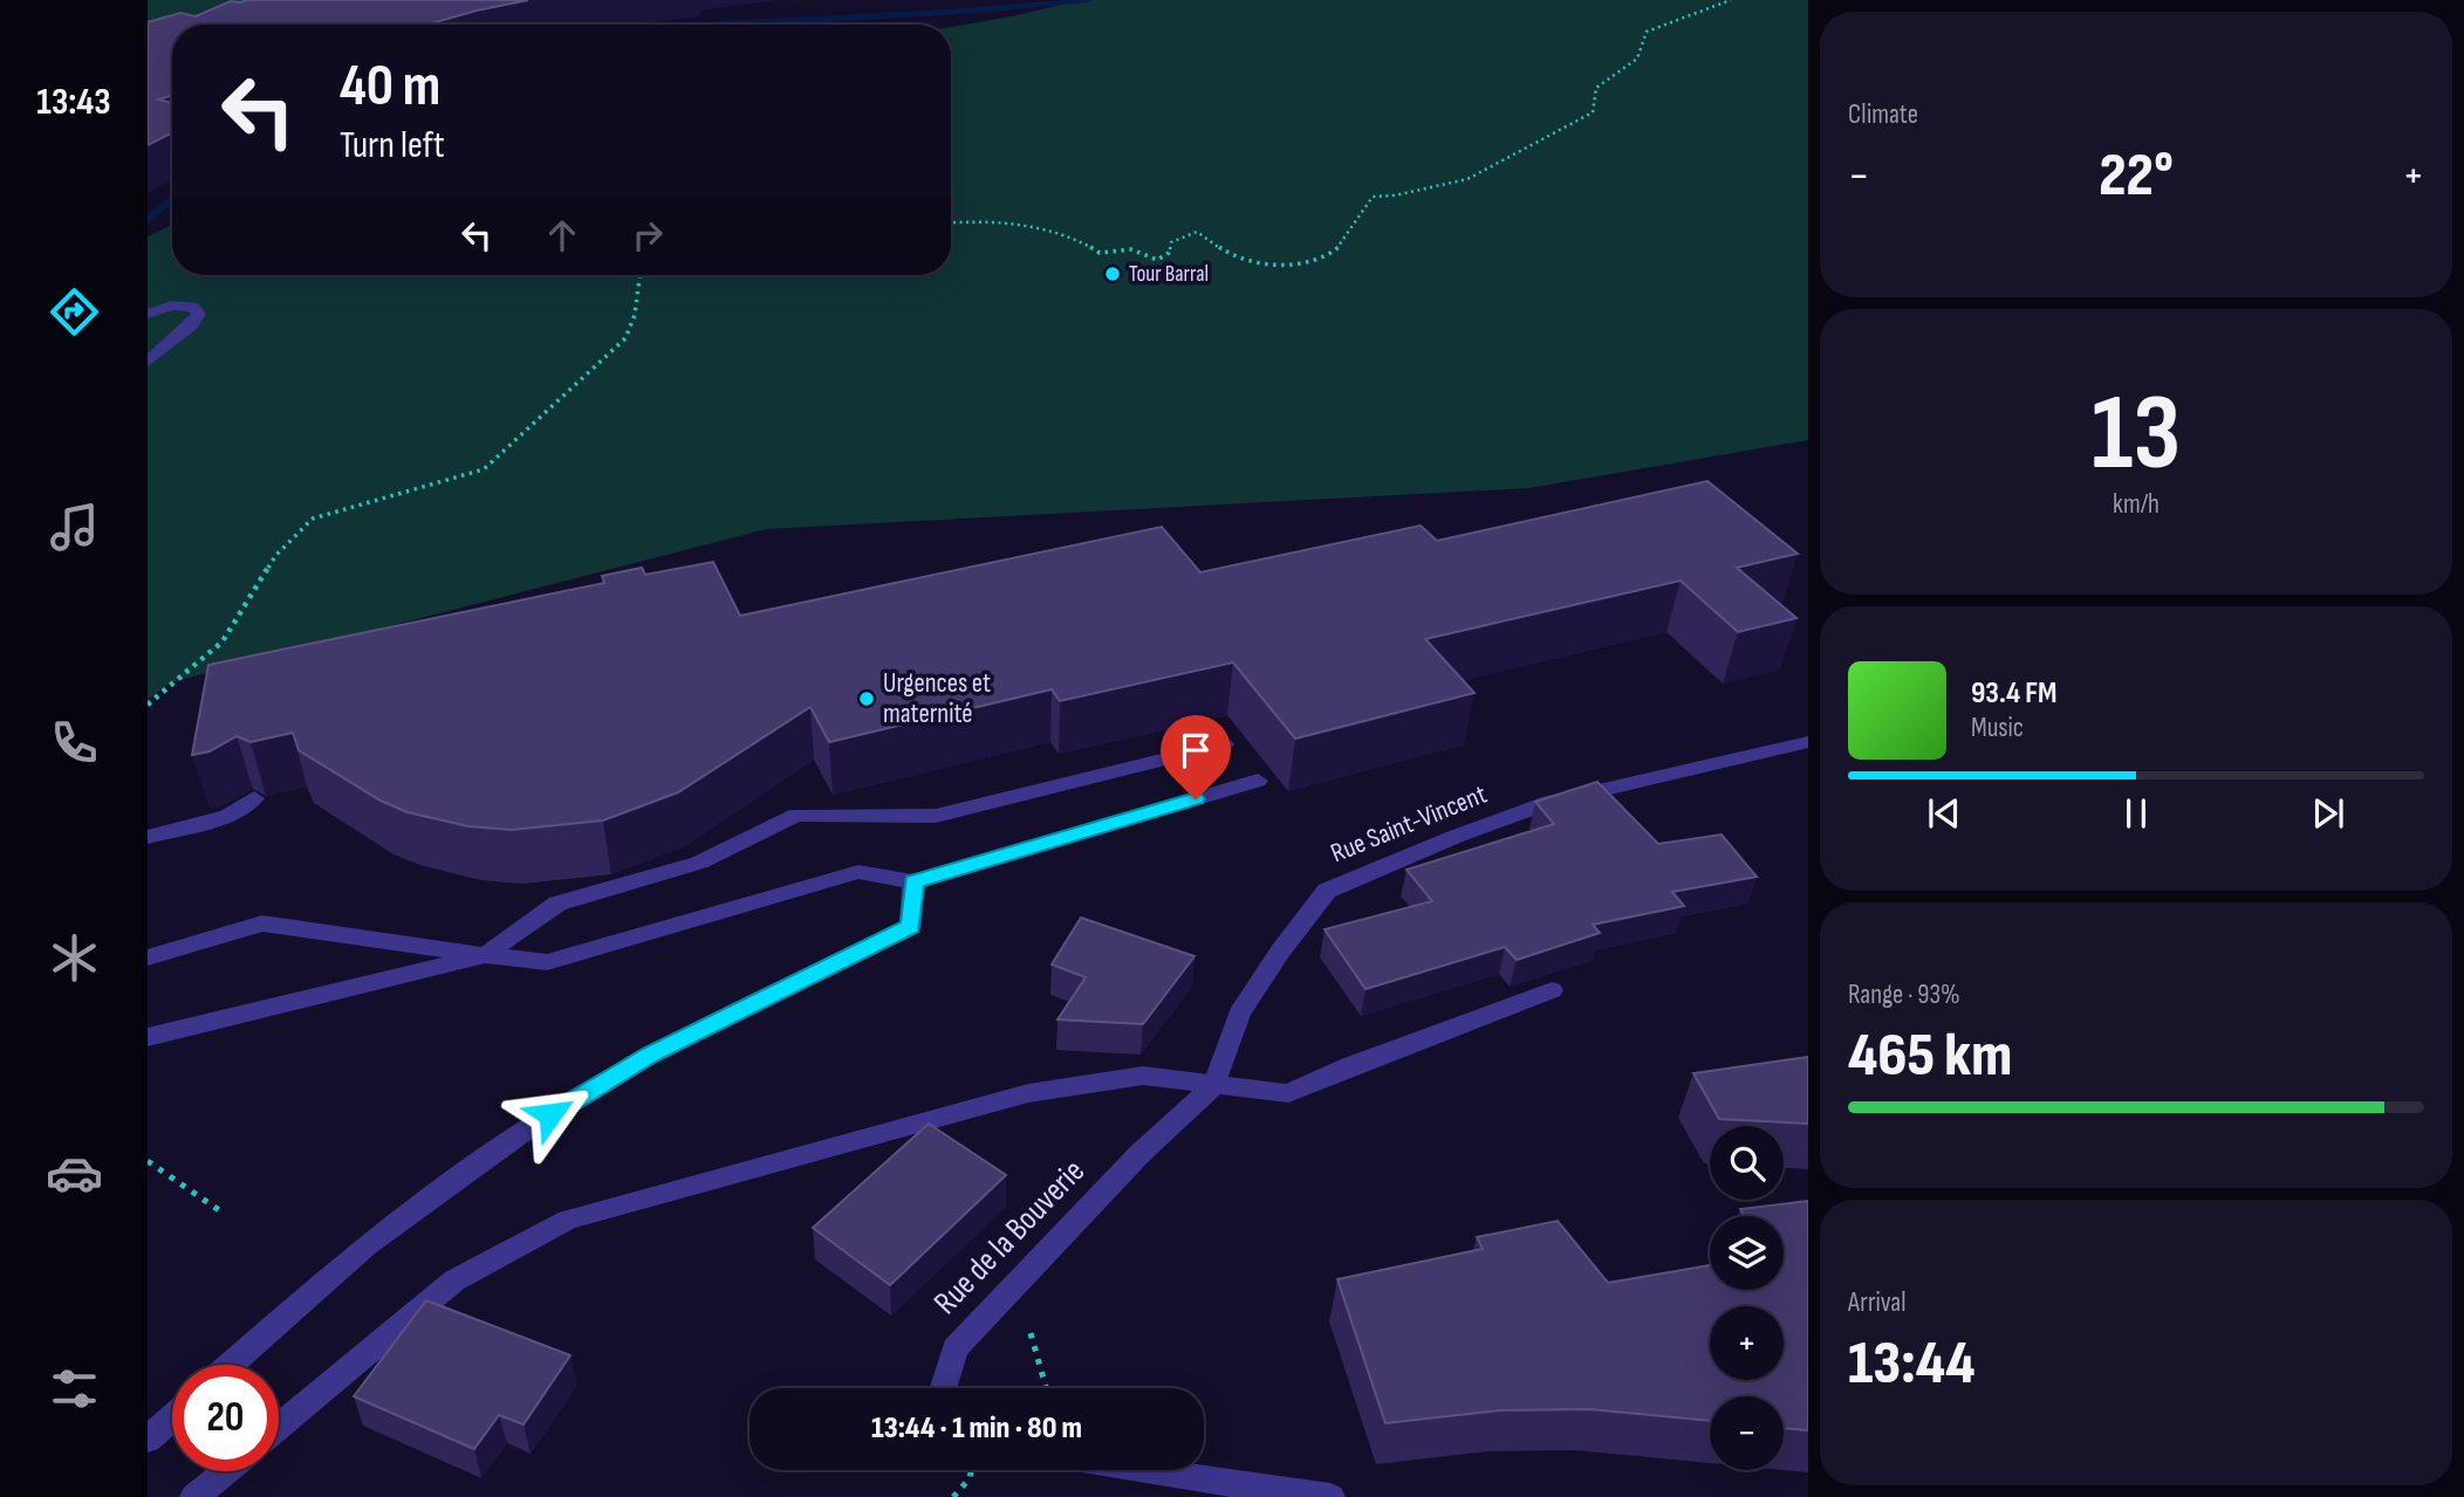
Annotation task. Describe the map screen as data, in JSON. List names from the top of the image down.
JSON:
{
  "streets": {
    "street": ["Rue Saint-Vincent", "Rue de la Bouverie"]
  },
  "crossings": [
    ["Rue Saint-Vincent", "Rue de la Bouverie"]
  ],
  "places": ["Tour Barral", "Urgences et maternité"],
  "page": {
    "tabs": "13:43",
    "tile": [
      "Climate",
      ["13", "km/h"],
      ["Range · 93%", "465 km"],
      ["Arrival", "13:44"]
    ],
    "turn": ["40 m", "Turn left"],
    "heat": ["−", "22°", "+"],
    "song": ["93.4 FM", "Music"],
    "map_buttons": ["+", "−"],
    "limit": "20",
    "trip": "13:44 · 1 min · 80 m"
  }
}
